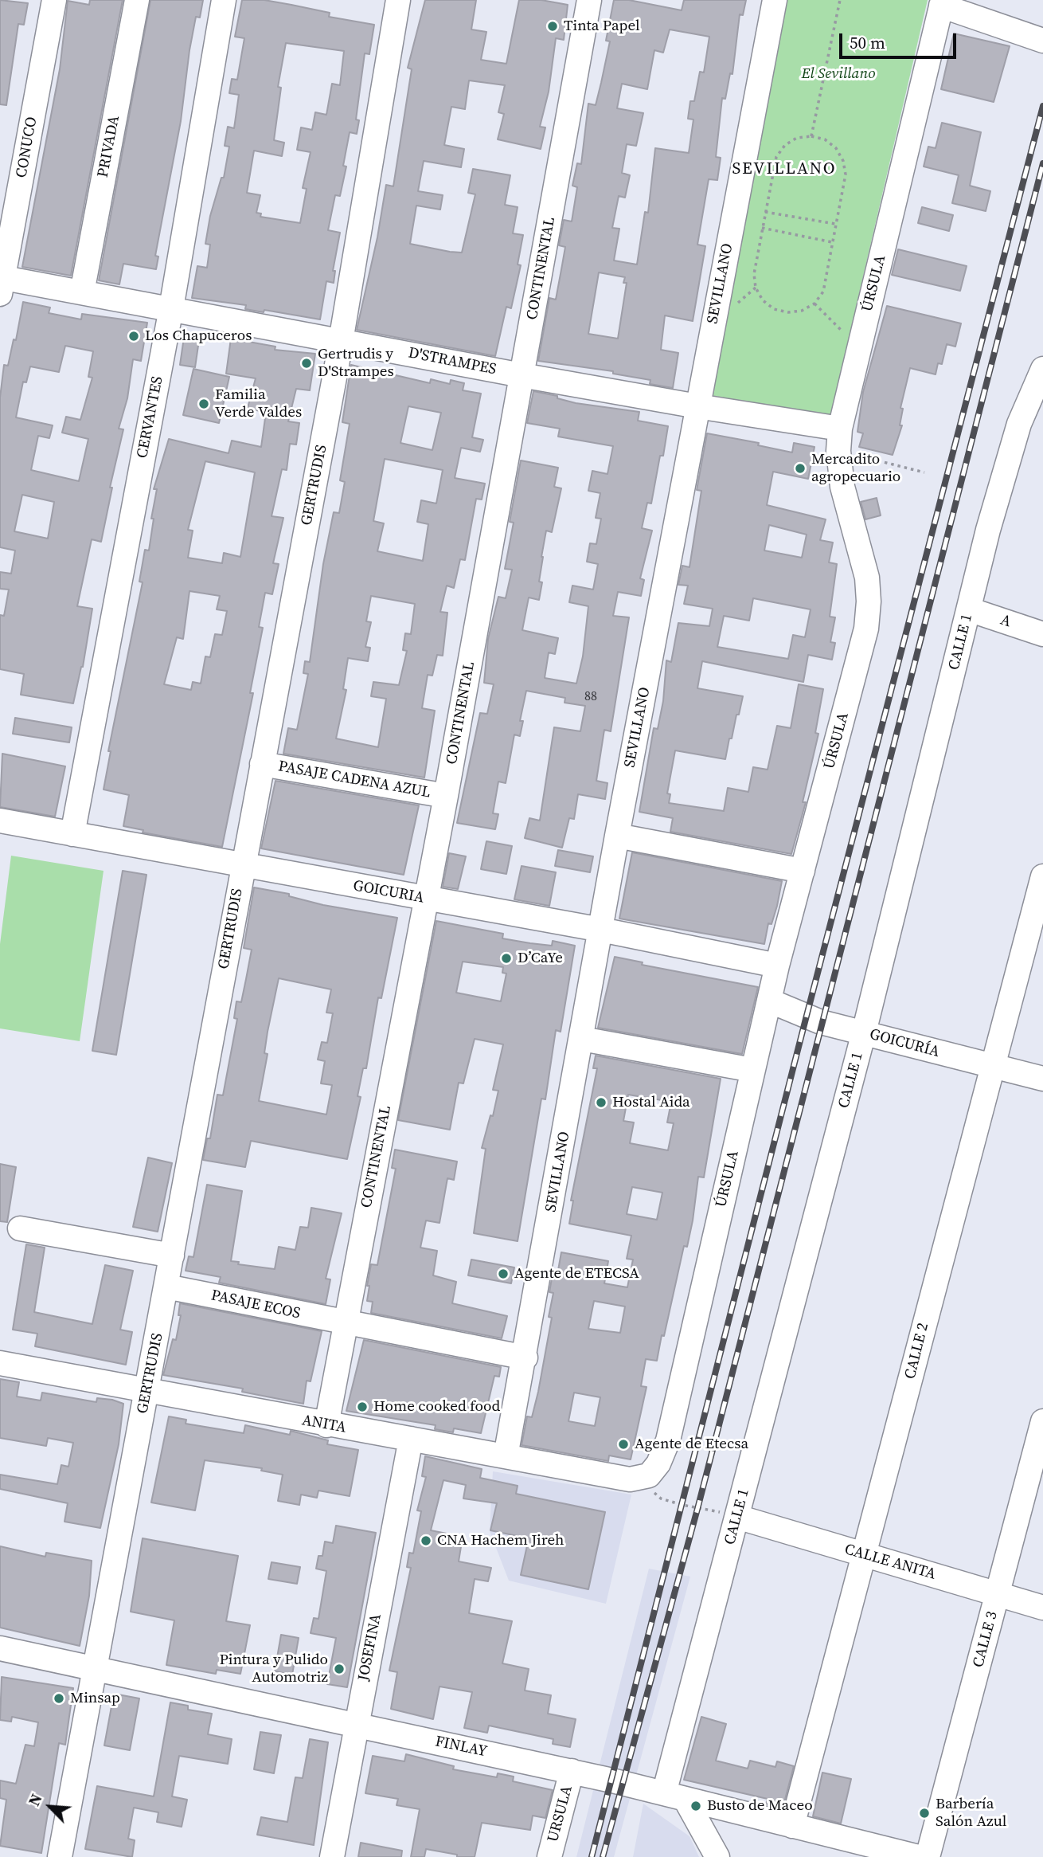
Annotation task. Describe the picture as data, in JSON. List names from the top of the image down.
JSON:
{
  "streets": {
    "street": [
      "PRIVADA",
      "CONUCO",
      "CONTINENTAL",
      "SEVILLANO",
      "ÚRSULA",
      "D'STRAMPES",
      "CERVANTES",
      "GERTRUDIS",
      "A",
      "CALLE 1",
      "PASAJE CADENA AZUL",
      "GOICURIA",
      "GOICURÍA",
      "PASAJE ECOS",
      "CALLE 2",
      "ANITA",
      "CALLE ANITA",
      "CALLE 3",
      "JOSEFINA",
      "FINLAY",
      "URSULA"
    ]
  },
  "crossings": [
    ["PRIVADA", "D'STRAMPES"],
    ["CONUCO", "D'STRAMPES"],
    ["CONTINENTAL", "D'STRAMPES"],
    ["CONTINENTAL", "PASAJE CADENA AZUL"],
    ["CONTINENTAL", "GOICURIA"],
    ["CONTINENTAL", "PASAJE ECOS"],
    ["CONTINENTAL", "ANITA"],
    ["SEVILLANO", "D'STRAMPES"],
    ["SEVILLANO", "GOICURIA"],
    ["SEVILLANO", "PASAJE ECOS"],
    ["SEVILLANO", "ANITA"],
    ["ÚRSULA", "D'STRAMPES"],
    ["ÚRSULA", "GOICURIA"],
    ["ÚRSULA", "GOICURÍA"],
    ["ÚRSULA", "ANITA"],
    ["D'STRAMPES", "CERVANTES"],
    ["D'STRAMPES", "GERTRUDIS"],
    ["CERVANTES", "GOICURIA"],
    ["GERTRUDIS", "PASAJE CADENA AZUL"],
    ["GERTRUDIS", "GOICURIA"],
    ["GERTRUDIS", "PASAJE ECOS"],
    ["GERTRUDIS", "ANITA"],
    ["GERTRUDIS", "FINLAY"],
    ["A", "CALLE 1"],
    ["CALLE 1", "GOICURÍA"],
    ["CALLE 1", "CALLE ANITA"],
    ["CALLE 1", "FINLAY"],
    ["GOICURÍA", "CALLE 2"],
    ["CALLE 2", "CALLE ANITA"],
    ["CALLE 2", "FINLAY"],
    ["ANITA", "JOSEFINA"],
    ["CALLE ANITA", "CALLE 3"],
    ["JOSEFINA", "FINLAY"],
    ["FINLAY", "URSULA"]
  ],
  "districts": ["SEVILLANO"],
  "parks": ["El Sevillano"],
  "places": [
    "Tinta Papel",
    "Los Chapuceros",
    "Gertrudis y D'Strampes",
    "Familia Verde Valdes",
    "Mercadito agropecuario",
    "D’CaYe",
    "Hostal Aida",
    "Agente de ETECSA",
    "Home cooked food",
    "Agente de Etecsa",
    "CNA Hachem Jireh",
    "Pintura y Pulido Automotriz",
    "Minsap",
    "Busto de Maceo",
    "Barbería Salón Azul"
  ],
  "house_numbers": ["88"],
  "scale_bar": "50 m",
  "north": "top left"
}
